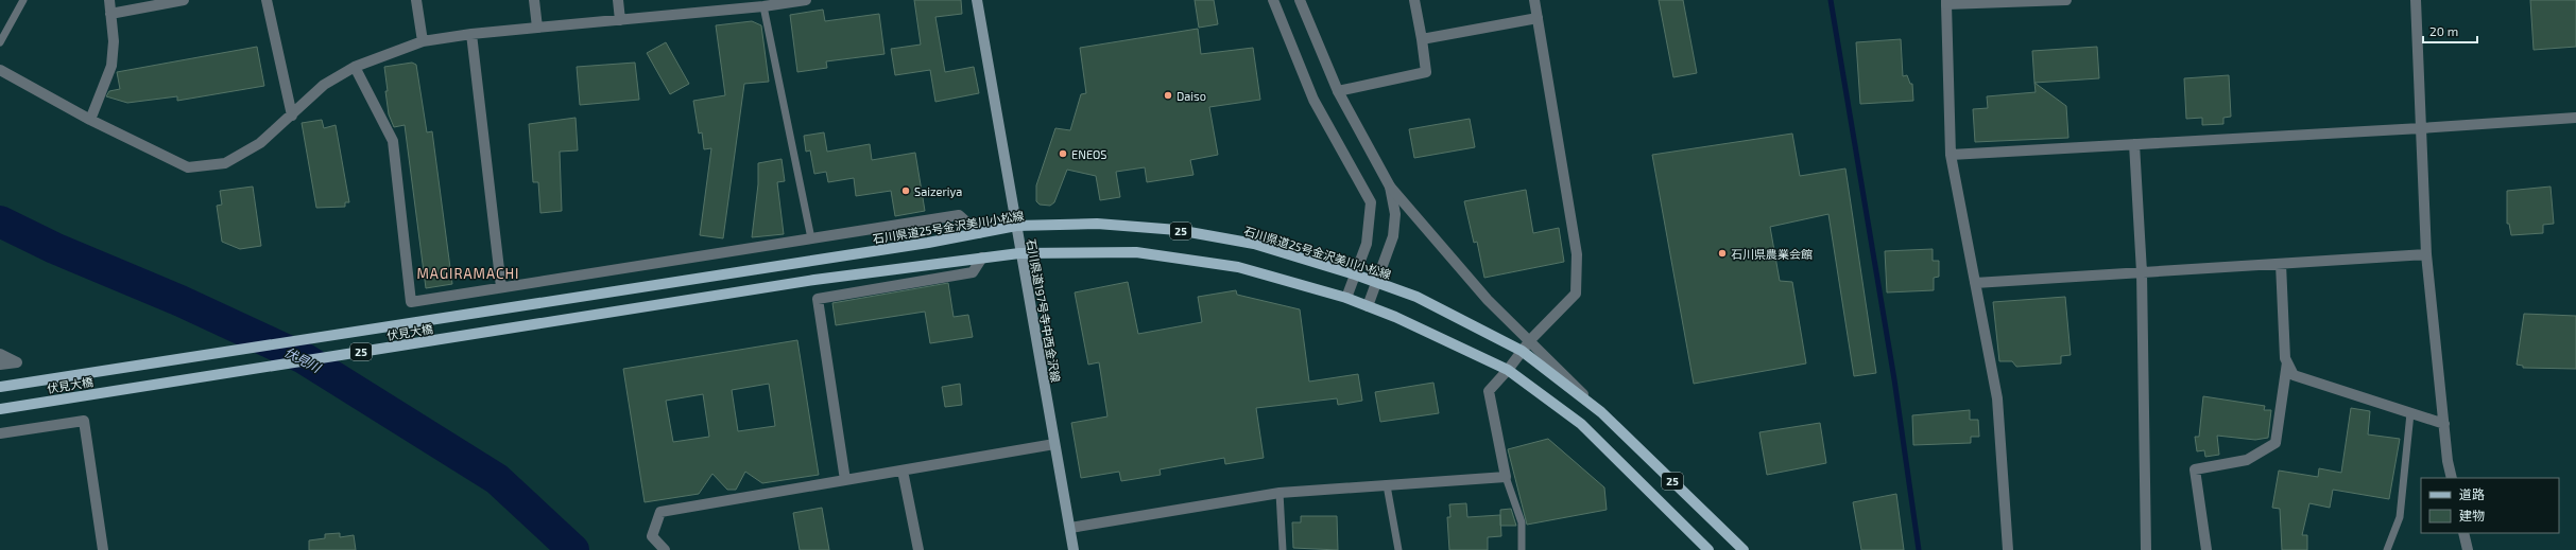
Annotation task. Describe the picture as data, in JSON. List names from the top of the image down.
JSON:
{
  "streets": {
    "main road": [
      "石川県道25号金沢美川小松線",
      "25",
      "石川県道197号寺中西金沢線",
      "伏見大橋"
    ]
  },
  "crossings": [
    ["石川県道25号金沢美川小松線", "石川県道197号寺中西金沢線"],
    ["石川県道25号金沢美川小松線", "伏見大橋"],
    ["25", "石川県道197号寺中西金沢線"],
    ["25", "伏見大橋"]
  ],
  "districts": ["MAGIRAMACHI"],
  "water": ["伏見川"],
  "places": [
    "Daiso",
    "ENEOS",
    "Saizeriya",
    "石川県農業会館"
  ],
  "legend": ["道路", "建物"],
  "scale_bar": "20 m"
}
